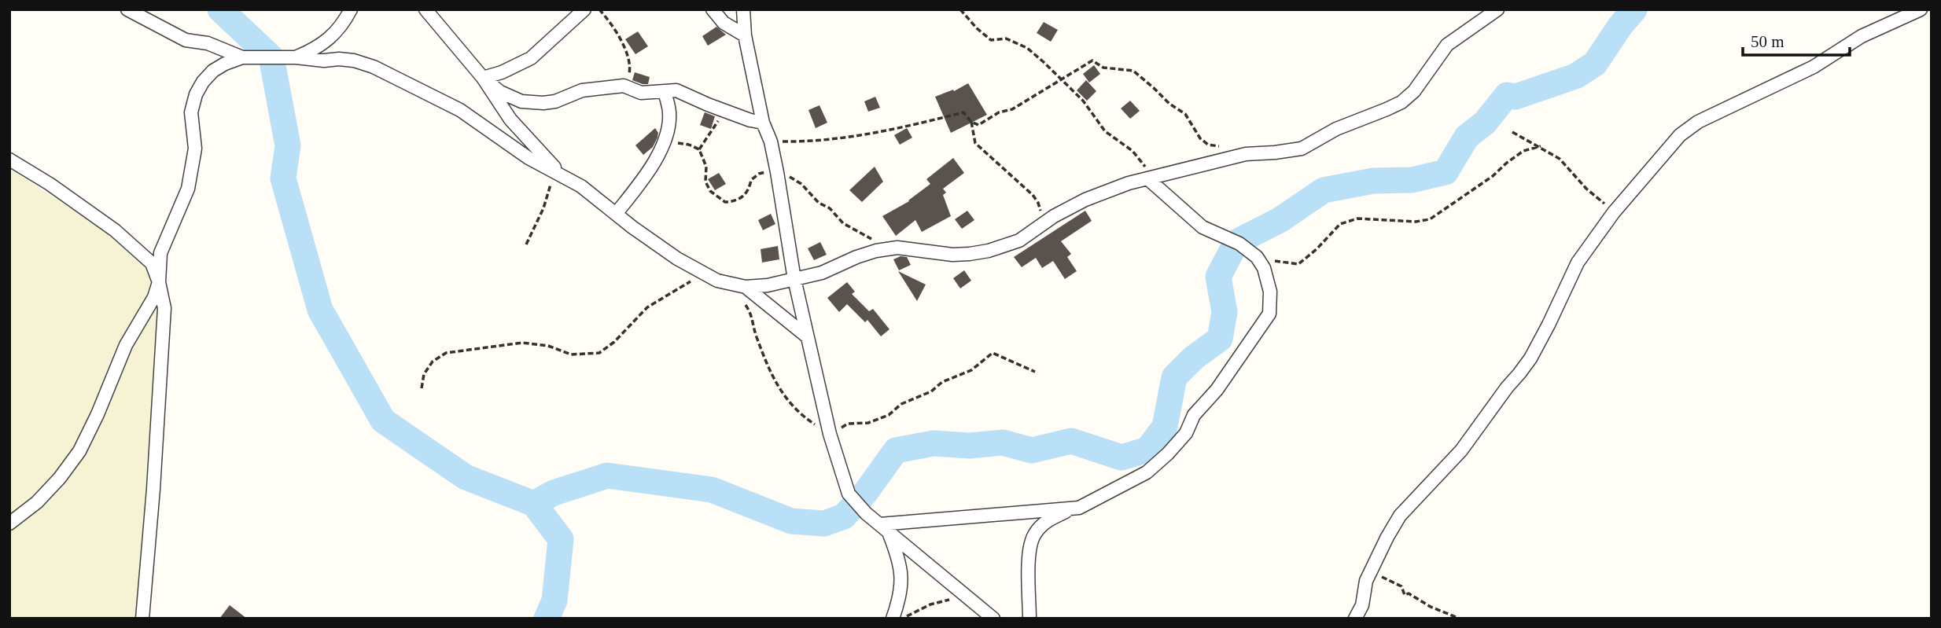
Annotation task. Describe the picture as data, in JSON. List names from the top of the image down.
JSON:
{
  "scale_bar": "50 m"
}
